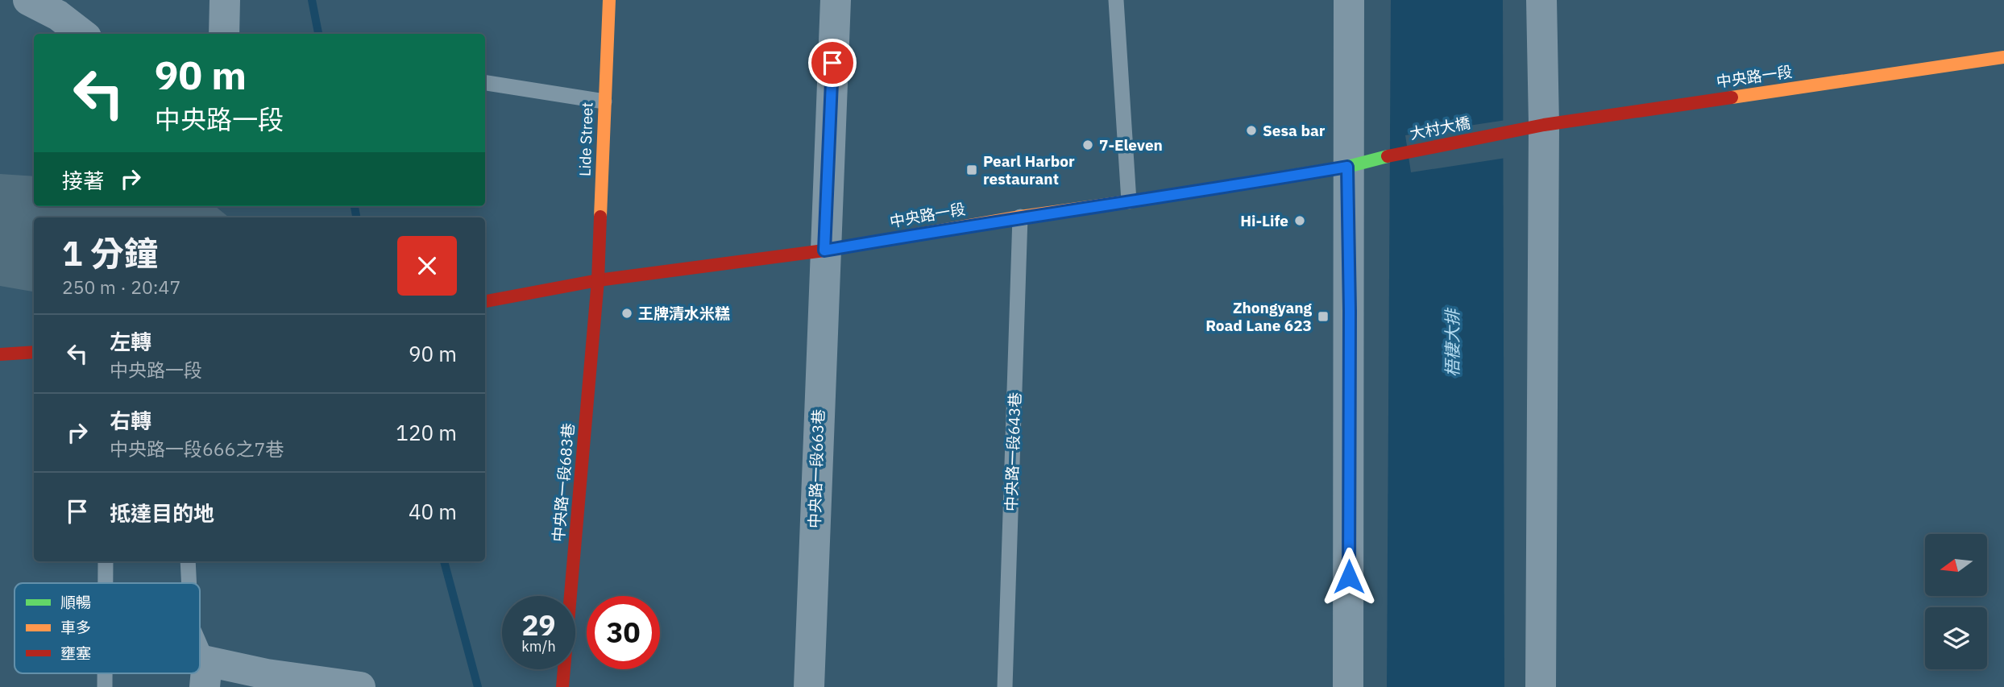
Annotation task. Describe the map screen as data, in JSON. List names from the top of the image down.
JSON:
{
  "streets": {
    "street": [
      "中央路一段",
      "大村大橋",
      "Lide Street",
      "中央路一段663巷",
      "中央路一段683巷"
    ],
    "lane": ["中央路一段643巷"]
  },
  "crossings": [
    ["中央路一段", "大村大橋"],
    ["中央路一段", "Lide Street"],
    ["中央路一段", "中央路一段643巷"],
    ["中央路一段", "中央路一段663巷"],
    ["中央路一段", "中央路一段683巷"],
    ["Lide Street", "中央路一段683巷"]
  ],
  "water": ["梧棲大排"],
  "places": {
    "other": [
      "Sesa bar",
      "7-Eleven",
      "Hi-Life",
      "王牌清水米糕"
    ],
    "transit": ["Pearl Harbor restaurant", "Zhongyang Road Lane 623"]
  },
  "legend": ["順暢", "車多", "壅塞"],
  "north": "left",
  "page": {
    "turn": ["90 m", "中央路一段"],
    "then": "接著",
    "heading": ["1 分鐘", "250 m · 20:47"],
    "list": [
      {
        "name": "左轉",
        "note": "中央路一段",
        "value": "90 m"
      },
      {
        "name": "右轉",
        "note": "中央路一段666之7巷",
        "value": "120 m"
      },
      {
        "name": "抵達目的地",
        "value": "40 m"
      }
    ],
    "speed": "29 km/h",
    "limit": "30"
  }
}
